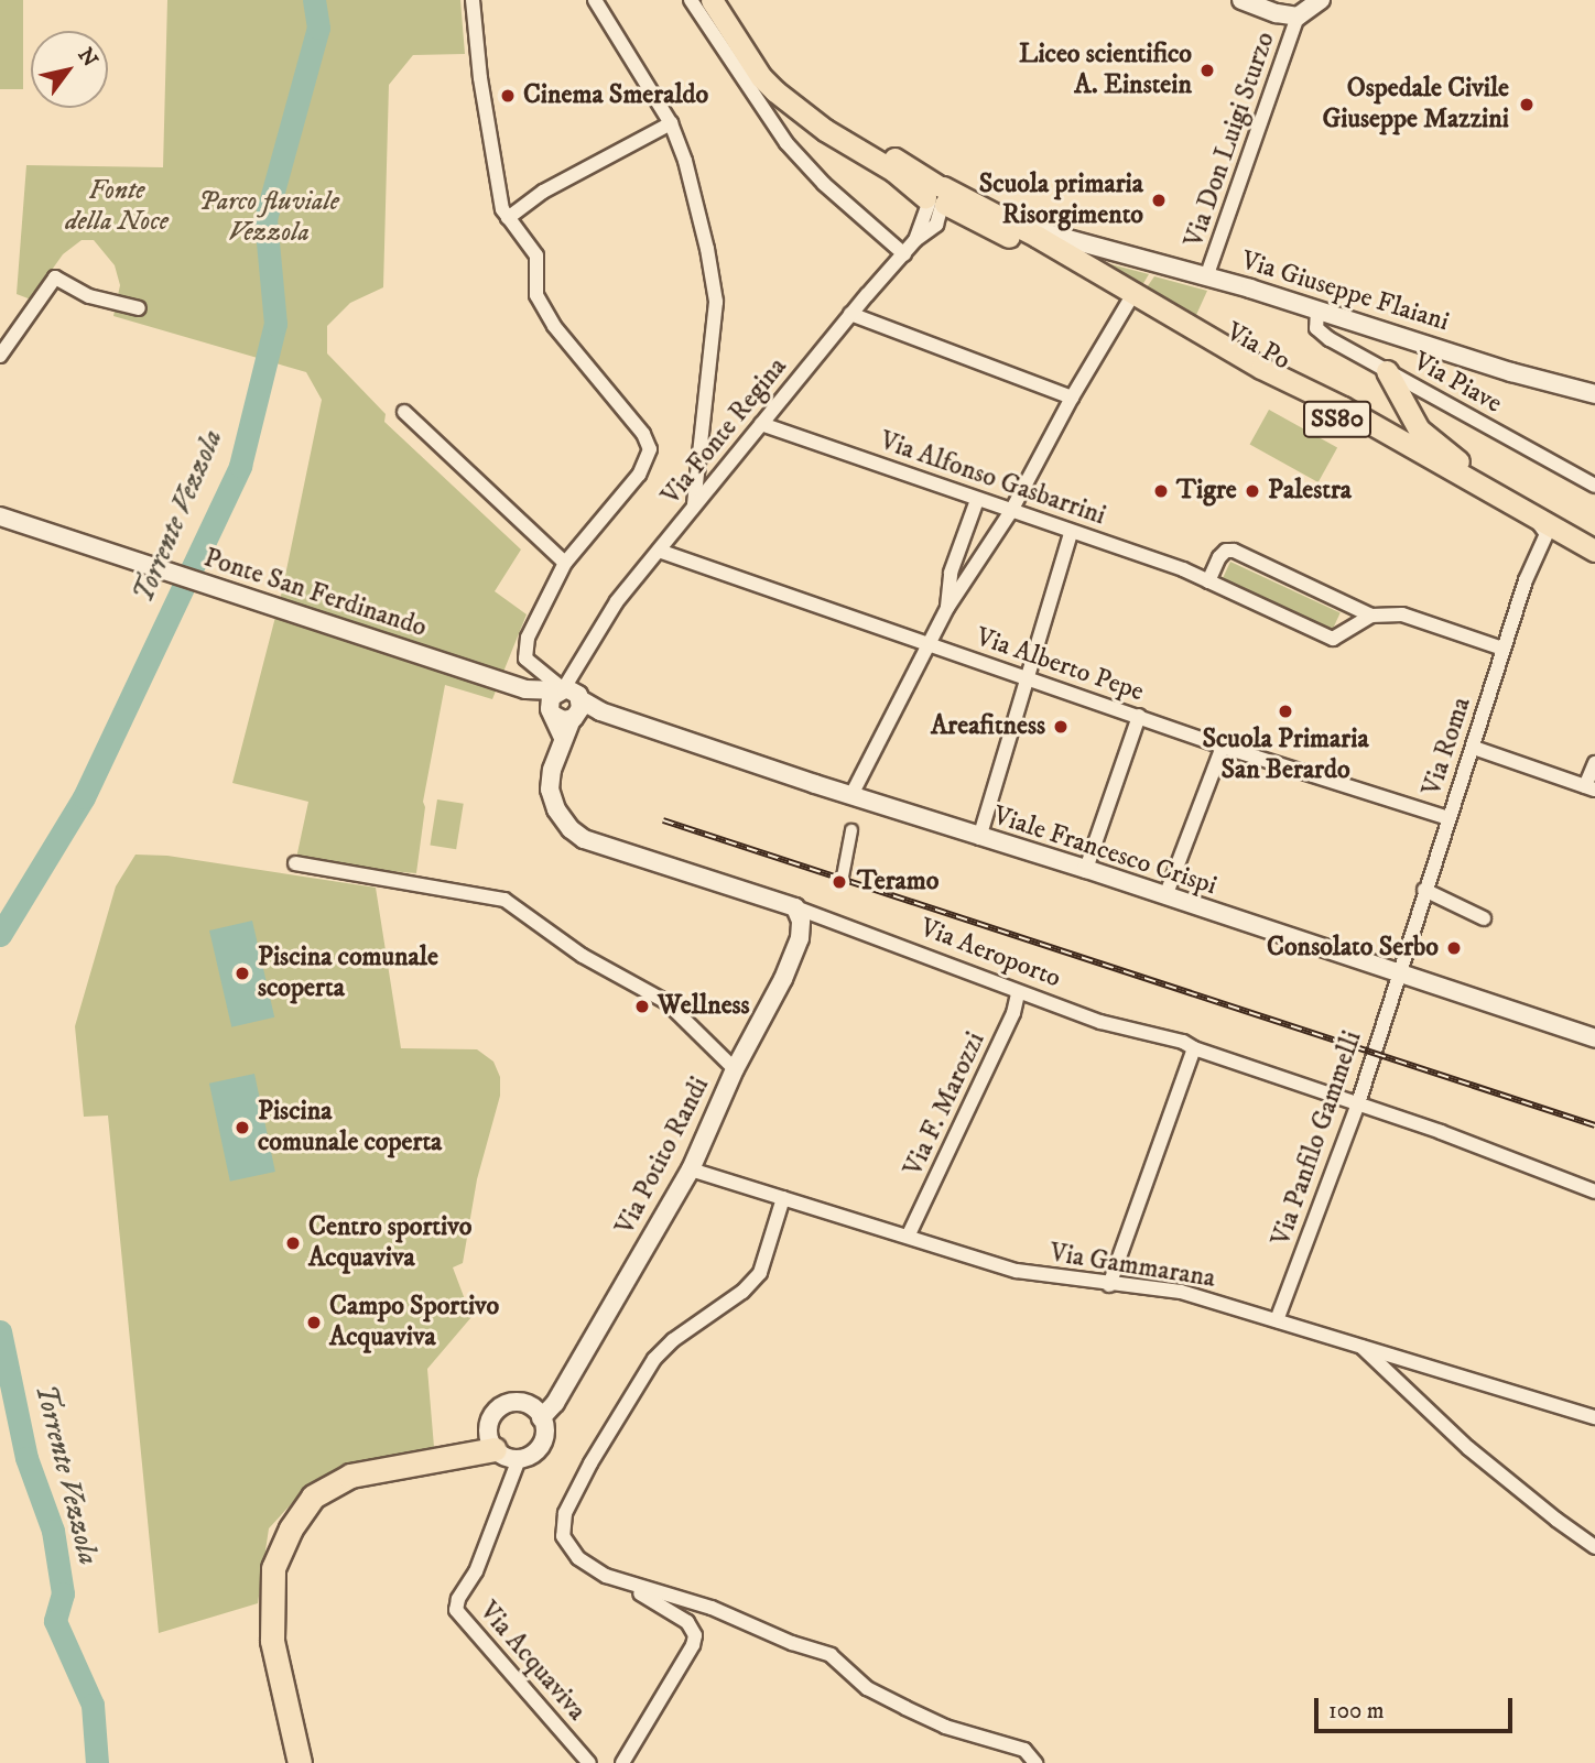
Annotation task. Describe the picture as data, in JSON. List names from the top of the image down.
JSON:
{
  "streets": {
    "main road": ["Via Giuseppe Flaiani", "Via Po", "SS80"],
    "street": [
      "Via Don Luigi Sturzo",
      "Via Piave",
      "Via Fonte Regina",
      "Via Alfonso Gasbarrini",
      "Ponte San Ferdinando",
      "Via Alberto Pepe",
      "Via Roma",
      "Viale Francesco Crispi",
      "Via Aeroporto",
      "Via F. Marozzi",
      "Via Panfilo Gammelli",
      "Via Potito Randi",
      "Via Gammarana",
      "Via Acquaviva"
    ]
  },
  "crossings": [
    ["Via Don Luigi Sturzo", "Via Giuseppe Flaiani"],
    ["Via Giuseppe Flaiani", "Via Po"],
    ["Via Giuseppe Flaiani", "Via Piave"],
    ["Via Giuseppe Flaiani", "SS80"],
    ["Via Giuseppe Flaiani", "Via Fonte Regina"],
    ["Via Po", "SS80"],
    ["Via Po", "Via Roma"],
    ["SS80", "Via Fonte Regina"],
    ["Via Fonte Regina", "Via Alfonso Gasbarrini"],
    ["Via Fonte Regina", "Ponte San Ferdinando"],
    ["Via Fonte Regina", "Via Alberto Pepe"],
    ["Via Fonte Regina", "Viale Francesco Crispi"],
    ["Via Fonte Regina", "Via Aeroporto"],
    ["Ponte San Ferdinando", "Viale Francesco Crispi"],
    ["Ponte San Ferdinando", "Via Aeroporto"],
    ["Via Alberto Pepe", "Via Roma"],
    ["Via Roma", "Viale Francesco Crispi"],
    ["Via Roma", "Via Panfilo Gammelli"],
    ["Viale Francesco Crispi", "Via Aeroporto"],
    ["Viale Francesco Crispi", "Via Panfilo Gammelli"],
    ["Via Aeroporto", "Via F. Marozzi"],
    ["Via Aeroporto", "Via Panfilo Gammelli"],
    ["Via Aeroporto", "Via Potito Randi"],
    ["Via F. Marozzi", "Via Gammarana"],
    ["Via Panfilo Gammelli", "Via Gammarana"],
    ["Via Potito Randi", "Via Gammarana"],
    ["Via Potito Randi", "Via Acquaviva"]
  ],
  "water": ["Torrente Vezzola"],
  "parks": ["Fonte della Noce", "Parco fluviale Vezzola"],
  "places": [
    "Liceo scientifico A. Einstein",
    "Cinema Smeraldo",
    "Ospedale Civile Giuseppe Mazzini",
    "Scuola primaria Risorgimento",
    "Tigre",
    "Palestra",
    "Scuola Primaria San Berardo",
    "Areafitness",
    "Teramo",
    "Consolato Serbo",
    "Piscina comunale scoperta",
    "Wellness",
    "Piscina comunale coperta",
    "Centro sportivo Acquaviva",
    "Campo Sportivo Acquaviva"
  ],
  "scale_bar": "100 m",
  "north": "top right"
}
